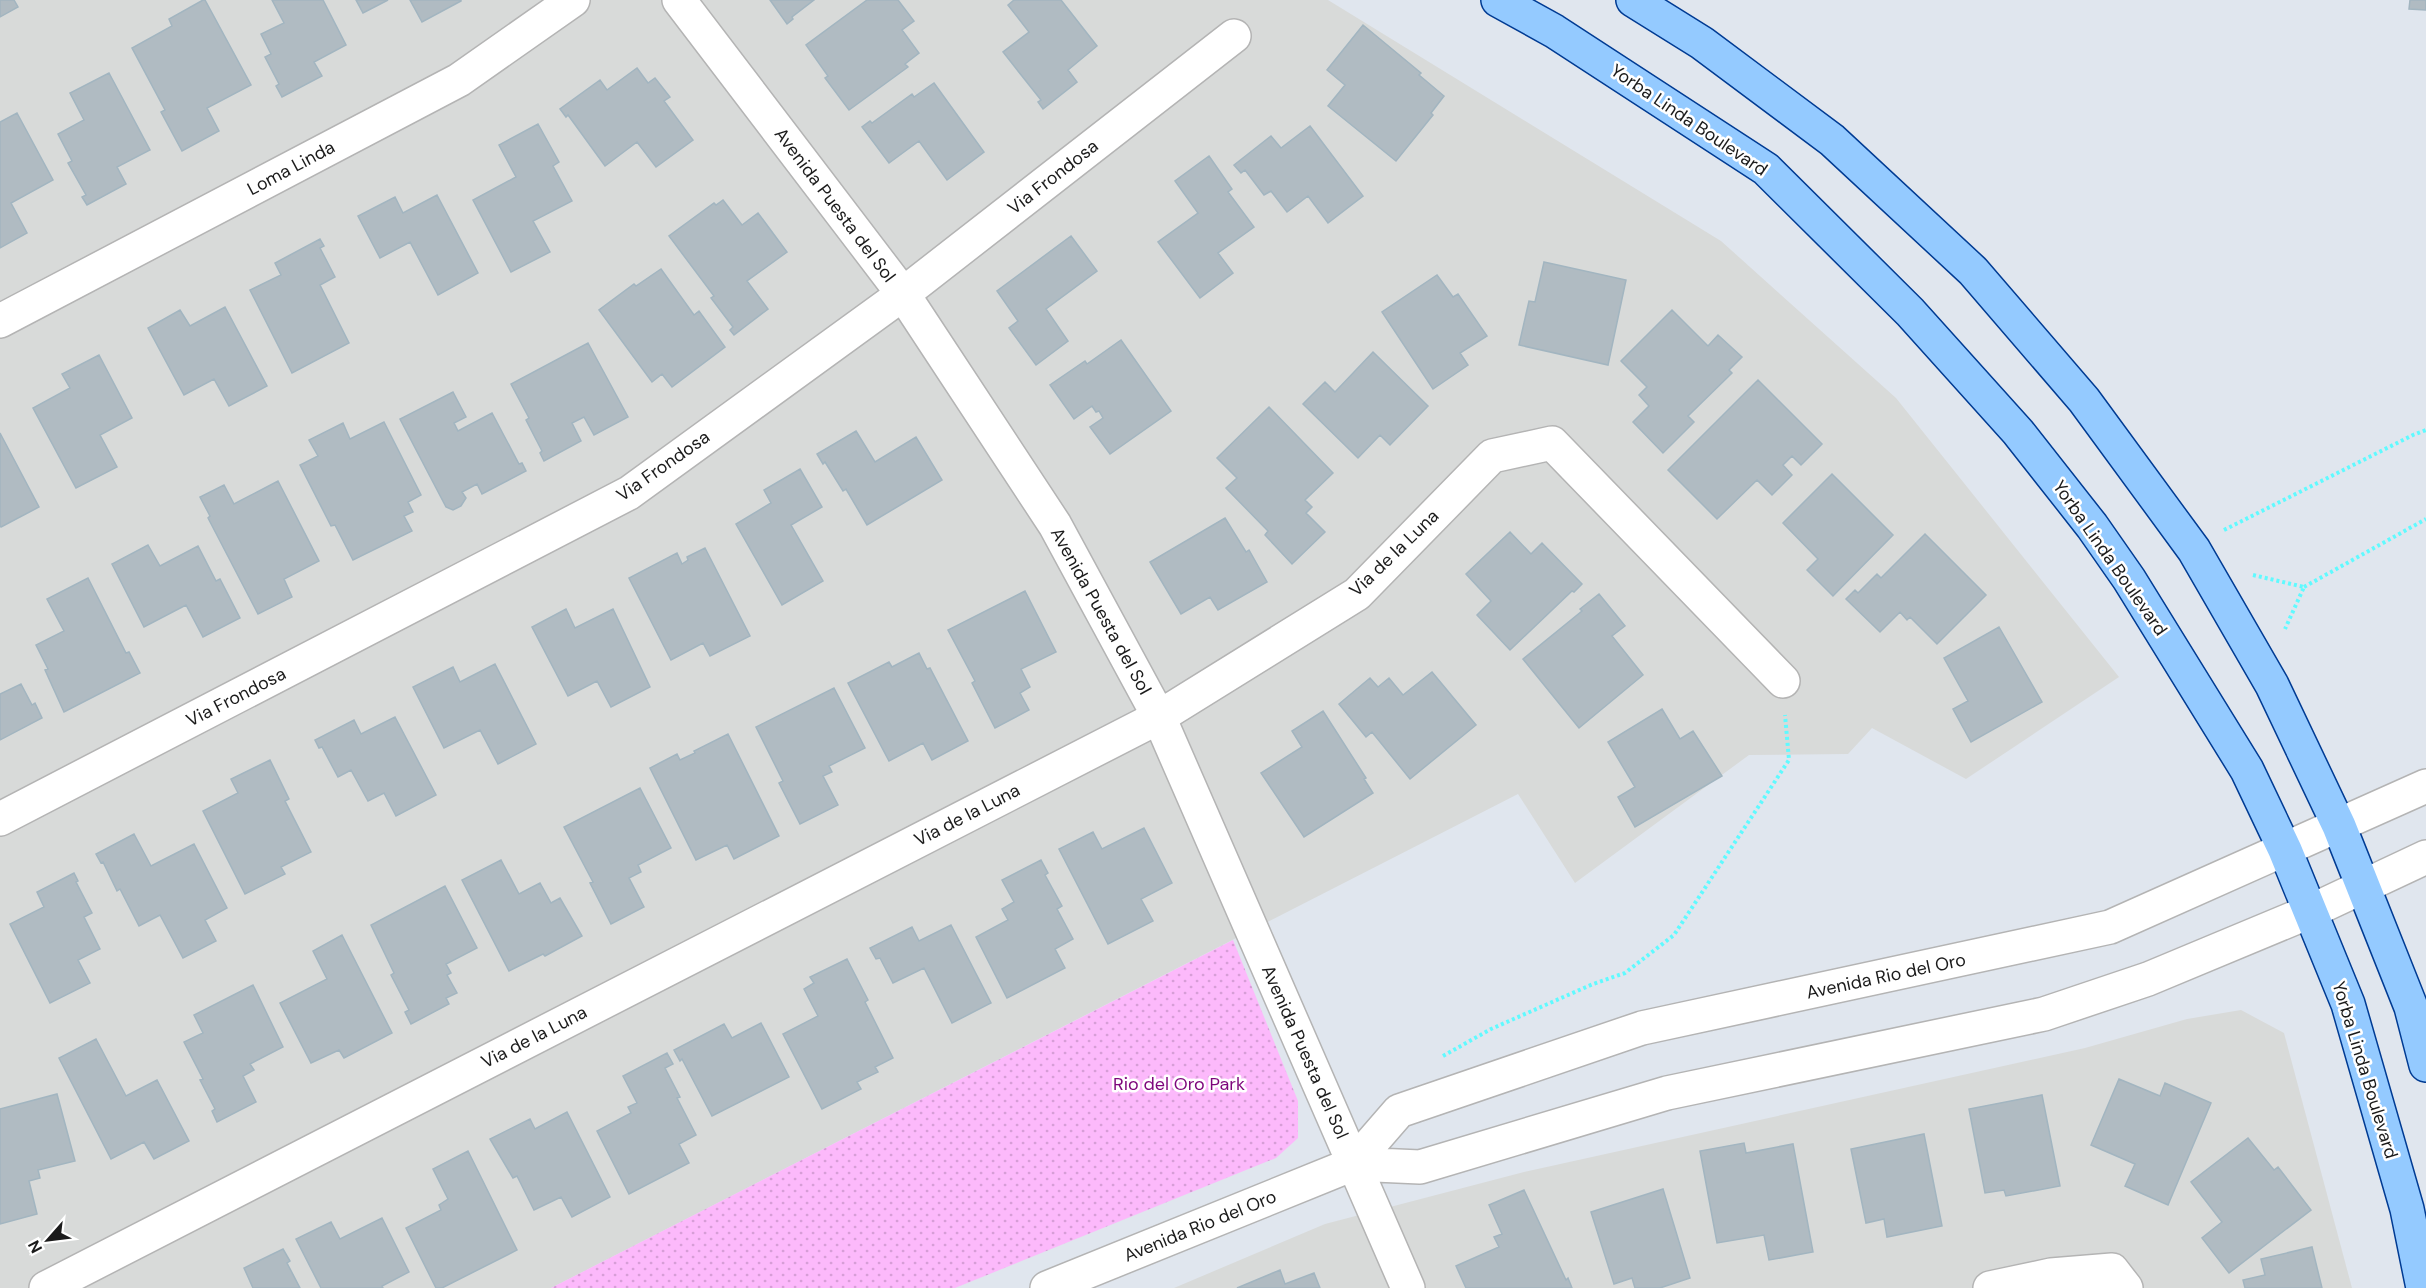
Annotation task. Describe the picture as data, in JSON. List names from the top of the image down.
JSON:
{
  "streets": {
    "main road": ["Yorba Linda Boulevard"],
    "street": [
      "Loma Linda",
      "Via Frondosa",
      "Avenida Puesta del Sol",
      "Via de la Luna",
      "Avenida Rio del Oro"
    ]
  },
  "crossings": [
    ["Yorba Linda Boulevard", "Avenida Rio del Oro"],
    ["Via Frondosa", "Avenida Puesta del Sol"],
    ["Avenida Puesta del Sol", "Via de la Luna"],
    ["Avenida Puesta del Sol", "Avenida Rio del Oro"]
  ],
  "parks": ["Rio del Oro Park"],
  "north": "bottom left"
}
